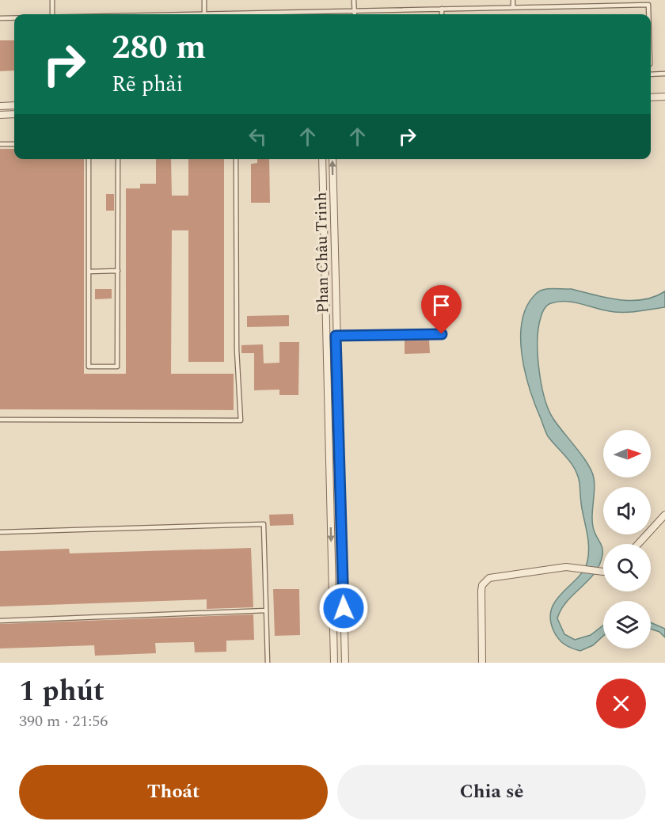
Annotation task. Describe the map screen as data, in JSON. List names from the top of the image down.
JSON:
{
  "streets": {
    "street": ["Phan Châu Trinh"]
  },
  "north": "right",
  "page": {
    "turn": ["280 m", "Rẽ phải"],
    "heading": ["1 phút", "390 m · 21:56"],
    "buttons": ["Thoát", "Chia sẻ"]
  }
}
